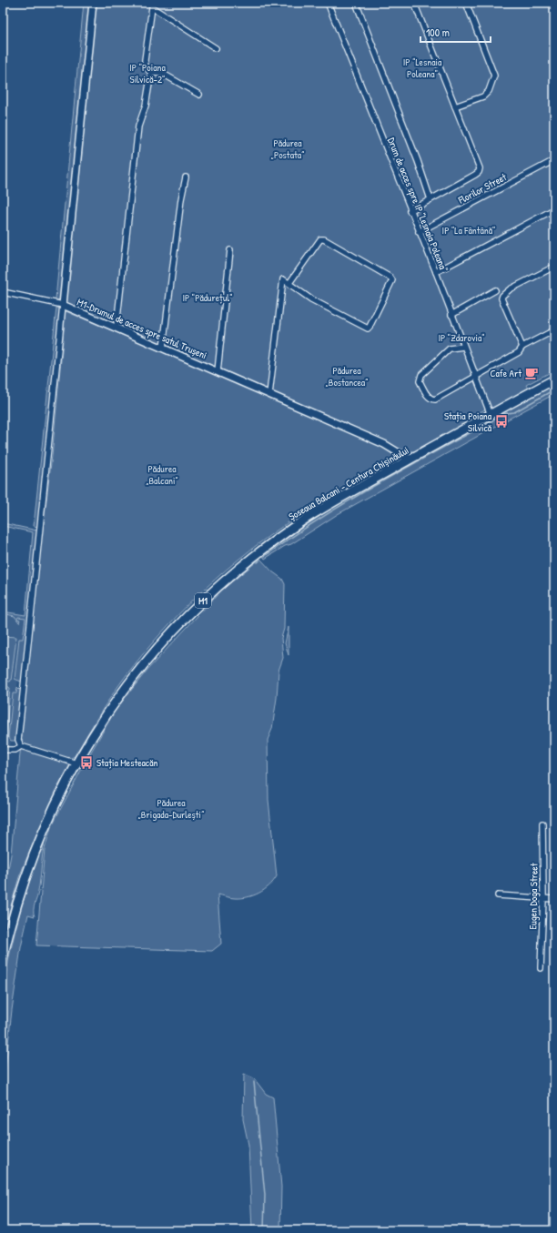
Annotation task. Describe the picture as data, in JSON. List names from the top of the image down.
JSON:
{
  "streets": {
    "highway": ["Șoseaua Balcani - Centura Chișinăului", "M1"],
    "street": [
      "Florilor Street",
      "Drum de acces spre IP \"Lesnaia Poleana\"",
      "M1-Drumul de acces spre satul Trușeni",
      "Eugen Doga Street"
    ]
  },
  "crossings": [
    ["Florilor Street", "Drum de acces spre IP \"Lesnaia Poleana\""],
    ["Drum de acces spre IP \"Lesnaia Poleana\"", "Șoseaua Balcani - Centura Chișinăului"],
    ["M1-Drumul de acces spre satul Trușeni", "Șoseaua Balcani - Centura Chișinăului"]
  ],
  "parks": [
    "IP \"Lesnaia Poleana\"",
    "IP \"Poiana Silvică-2\"",
    "Pădurea „Postata”",
    "IP \"La Fântână\"",
    "IP \"Pădurețul\"",
    "IP \"Zdarovia\"",
    "Pădurea „Bostancea”",
    "Pădurea „Balcani”",
    "Pădurea „Brigada-Durlești”"
  ],
  "places": {
    "cafe": ["Cafe Art"],
    "bus stop": ["Stația Poiana Silvică", "Stația Mesteacăn"]
  },
  "scale_bar": "100 m"
}
